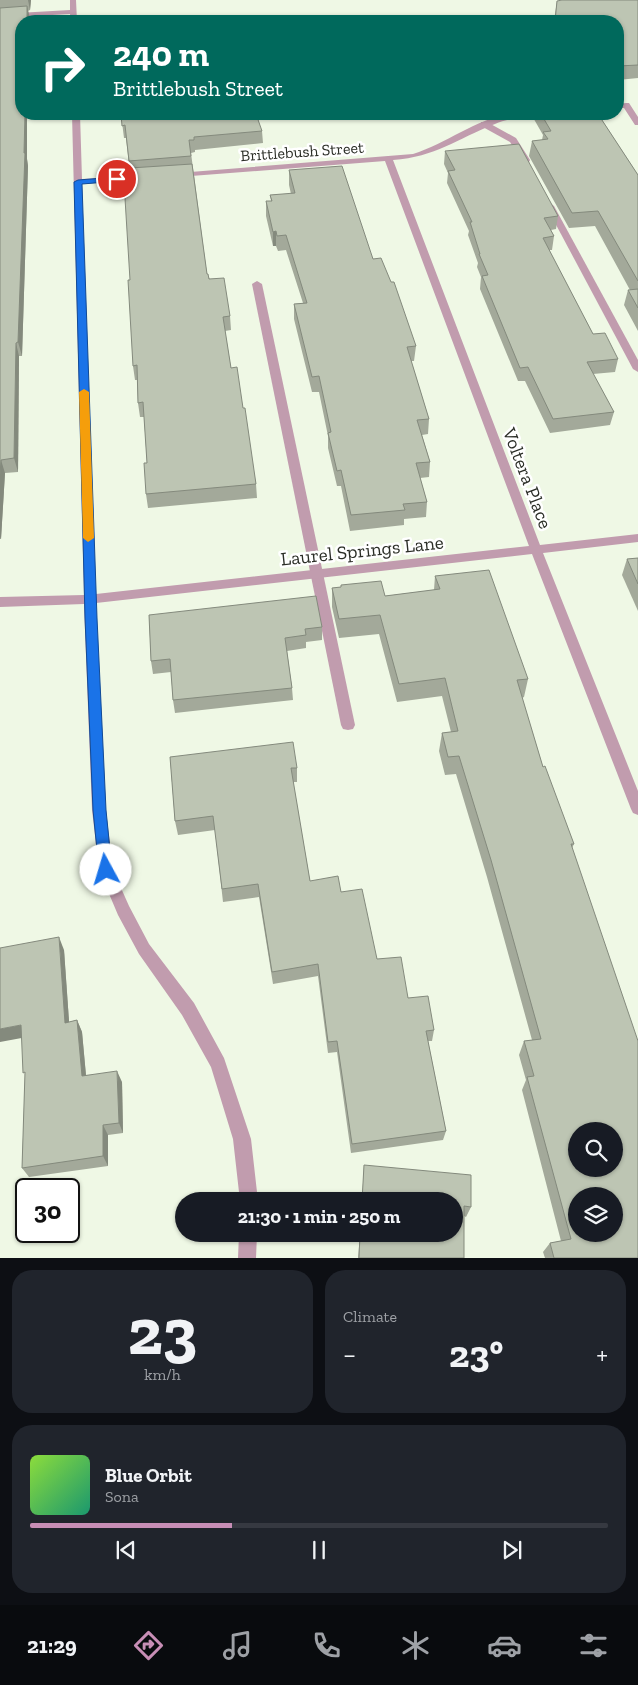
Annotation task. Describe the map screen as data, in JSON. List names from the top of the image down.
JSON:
{
  "streets": {
    "street": ["Brittlebush Street", "Voltera Place", "Laurel Springs Lane"]
  },
  "crossings": [
    ["Brittlebush Street", "Voltera Place"],
    ["Voltera Place", "Laurel Springs Lane"]
  ],
  "page": {
    "turn": ["240 m", "Brittlebush Street"],
    "limit": "30",
    "trip": "21:30 · 1 min · 250 m",
    "tile": [
      ["23", "km/h"],
      "Climate"
    ],
    "heat": ["−", "23°", "+"],
    "song": ["Blue Orbit", "Sona"],
    "tabs": "21:29"
  }
}
